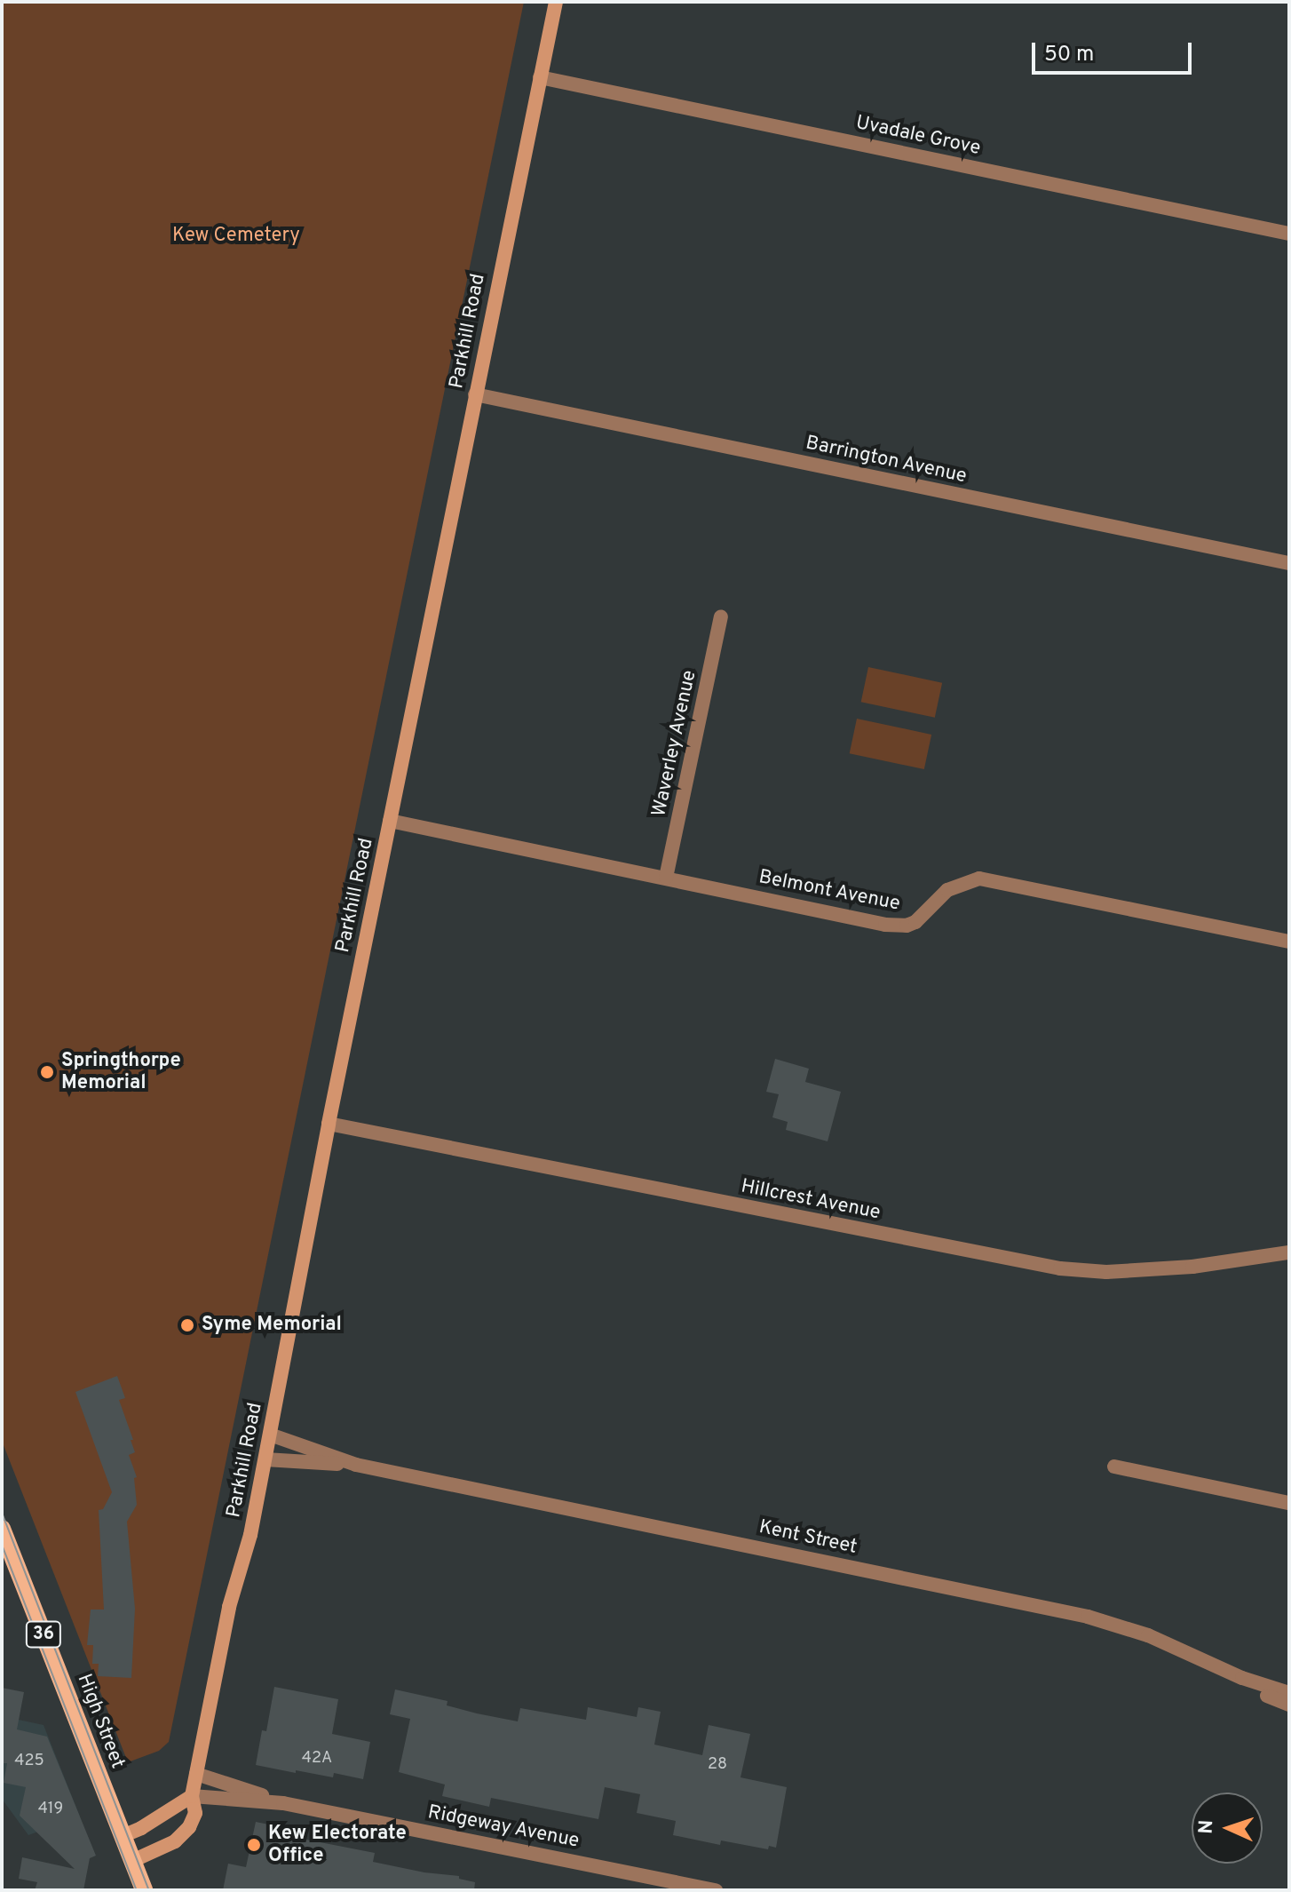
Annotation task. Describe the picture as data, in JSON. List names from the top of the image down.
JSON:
{
  "streets": {
    "main road": ["36", "High Street"],
    "street": [
      "Uvadale Grove",
      "Parkhill Road",
      "Barrington Avenue",
      "Waverley Avenue",
      "Belmont Avenue",
      "Hillcrest Avenue",
      "Kent Street",
      "Ridgeway Avenue"
    ]
  },
  "crossings": [
    ["Uvadale Grove", "Parkhill Road"],
    ["Parkhill Road", "Barrington Avenue"],
    ["Parkhill Road", "Belmont Avenue"],
    ["Parkhill Road", "Hillcrest Avenue"],
    ["Parkhill Road", "Kent Street"],
    ["Parkhill Road", "High Street"],
    ["Parkhill Road", "Ridgeway Avenue"],
    ["Waverley Avenue", "Belmont Avenue"]
  ],
  "parks": ["Kew Cemetery"],
  "places": ["Springthorpe Memorial", "Syme Memorial", "Kew Electorate Office"],
  "house_numbers": [
    "42A",
    "425",
    "28",
    "419"
  ],
  "scale_bar": "50 m",
  "north": "left"
}
